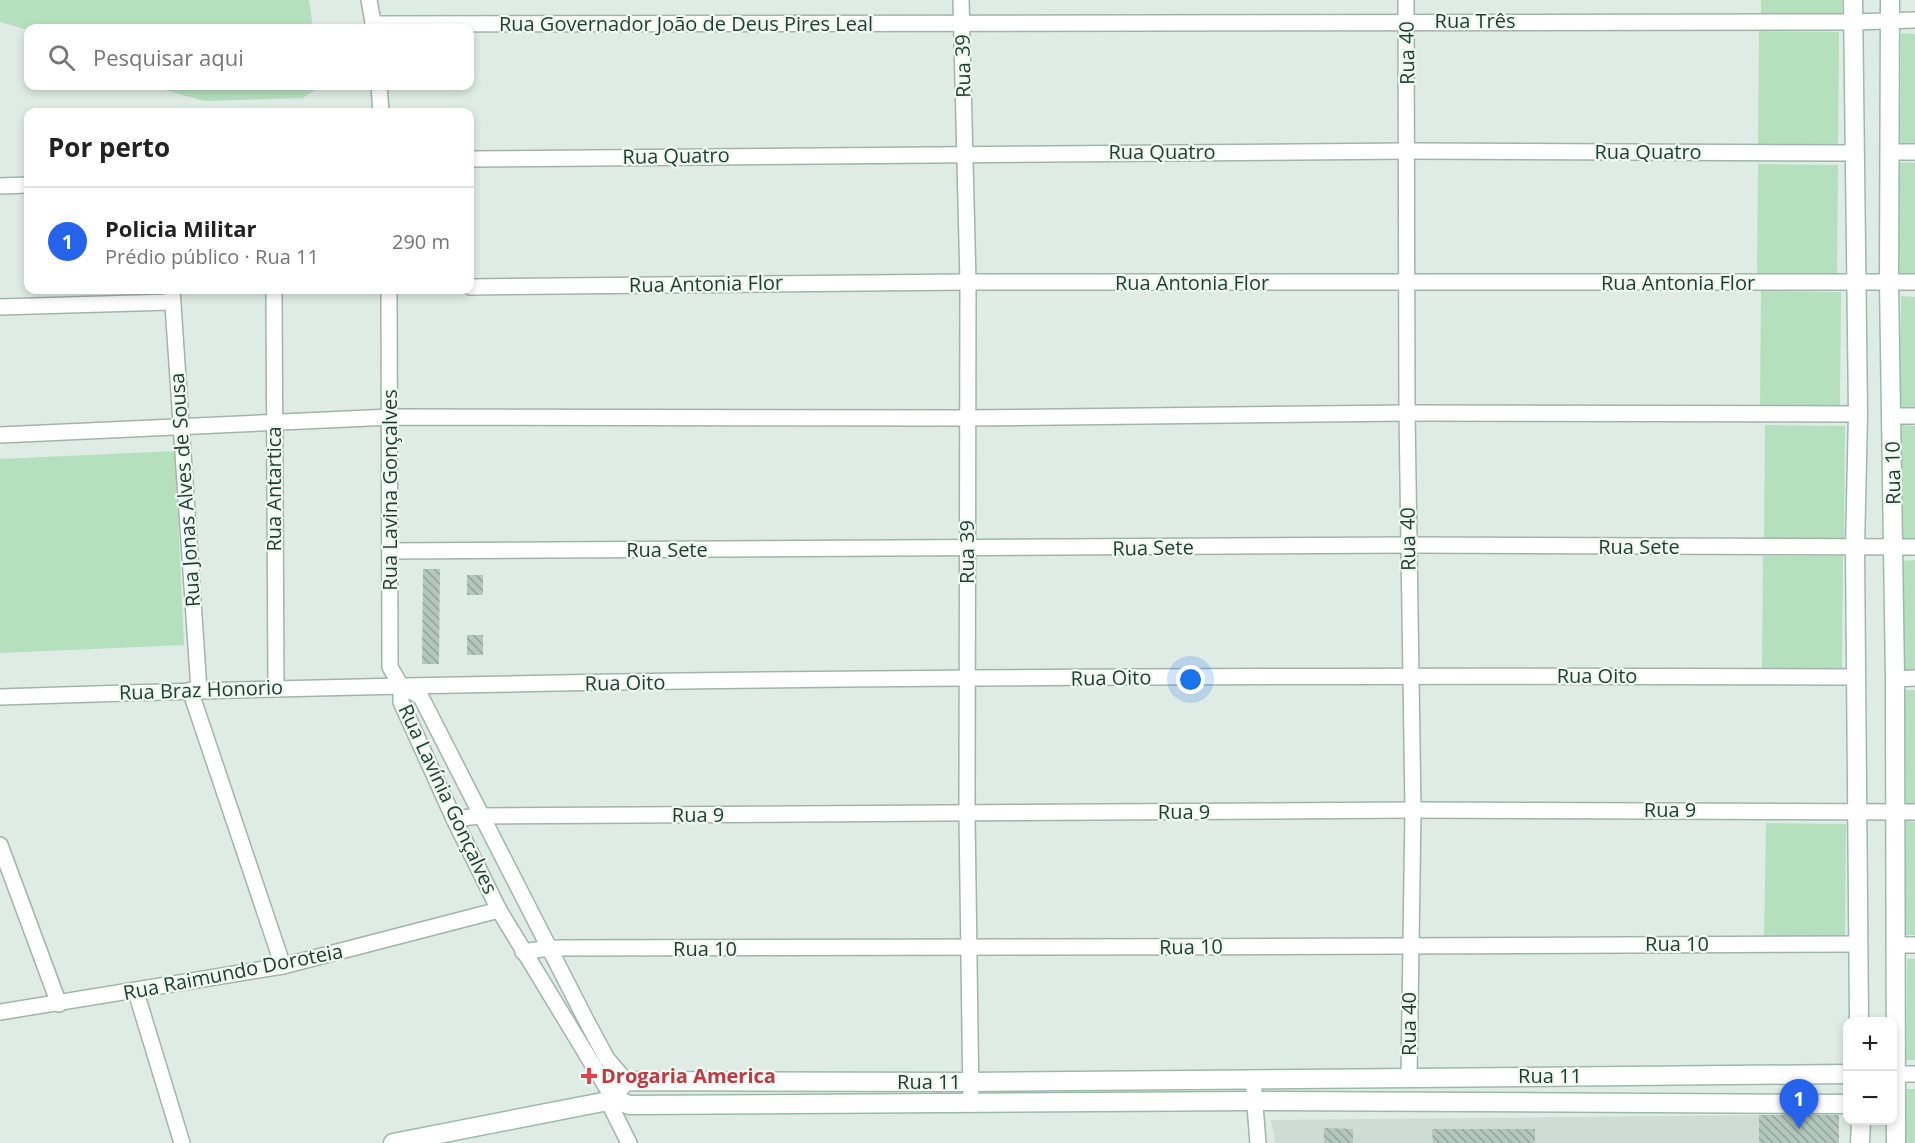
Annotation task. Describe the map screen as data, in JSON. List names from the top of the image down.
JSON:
{
  "streets": {
    "main road": ["Rua 10", "Rua 11"],
    "street": [
      "Rua Três",
      "Rua Governador João de Deus Pires Leal",
      "Rua 40",
      "Rua 39",
      "Rua Quatro",
      "Rua Antonia Flor",
      "Rua Antartica",
      "Rua Jonas Alves de Sousa",
      "Rua Lavina Gonçalves",
      "Rua Sete",
      "Rua Oito",
      "Rua Braz Honorio",
      "Rua Lavínia Gonçalves",
      "Rua 9",
      "Rua Raimundo Doroteia"
    ]
  },
  "crossings": [
    ["Rua Três", "Rua Governador João de Deus Pires Leal"],
    ["Rua Três", "Rua 40"],
    ["Rua Três", "Rua 39"],
    ["Rua Três", "Rua 10"],
    ["Rua Governador João de Deus Pires Leal", "Rua 39"],
    ["Rua 40", "Rua Quatro"],
    ["Rua 40", "Rua Antonia Flor"],
    ["Rua 40", "Rua 10"],
    ["Rua 40", "Rua Sete"],
    ["Rua 40", "Rua Oito"],
    ["Rua 40", "Rua 9"],
    ["Rua 40", "Rua 11"],
    ["Rua 39", "Rua Quatro"],
    ["Rua 39", "Rua Antonia Flor"],
    ["Rua 39", "Rua 10"],
    ["Rua 39", "Rua Sete"],
    ["Rua 39", "Rua Oito"],
    ["Rua 39", "Rua 9"],
    ["Rua 39", "Rua 11"],
    ["Rua Quatro", "Rua 10"],
    ["Rua Antonia Flor", "Rua 10"],
    ["Rua 10", "Rua Sete"],
    ["Rua 10", "Rua Oito"],
    ["Rua 10", "Rua Lavínia Gonçalves"],
    ["Rua 10", "Rua 9"],
    ["Rua Antartica", "Rua Braz Honorio"],
    ["Rua Jonas Alves de Sousa", "Rua Braz Honorio"],
    ["Rua Jonas Alves de Sousa", "Rua Raimundo Doroteia"],
    ["Rua Lavina Gonçalves", "Rua Sete"],
    ["Rua Lavina Gonçalves", "Rua Oito"],
    ["Rua Lavina Gonçalves", "Rua Braz Honorio"],
    ["Rua Lavina Gonçalves", "Rua Lavínia Gonçalves"],
    ["Rua Oito", "Rua Braz Honorio"],
    ["Rua Oito", "Rua Lavínia Gonçalves"],
    ["Rua Braz Honorio", "Rua Lavínia Gonçalves"],
    ["Rua Lavínia Gonçalves", "Rua 9"],
    ["Rua Lavínia Gonçalves", "Rua Raimundo Doroteia"],
    ["Rua Lavínia Gonçalves", "Rua 11"]
  ],
  "places": {
    "health": ["Drogaria America"]
  },
  "page": {
    "search": "Pesquisar aqui",
    "heading": "Por perto",
    "list": [
      {
        "mark": "1",
        "name": "Policia Militar",
        "note": "Prédio público · Rua 11",
        "value": "290 m"
      }
    ],
    "map_buttons": ["+", "−"],
    "pins": "1"
  }
}
